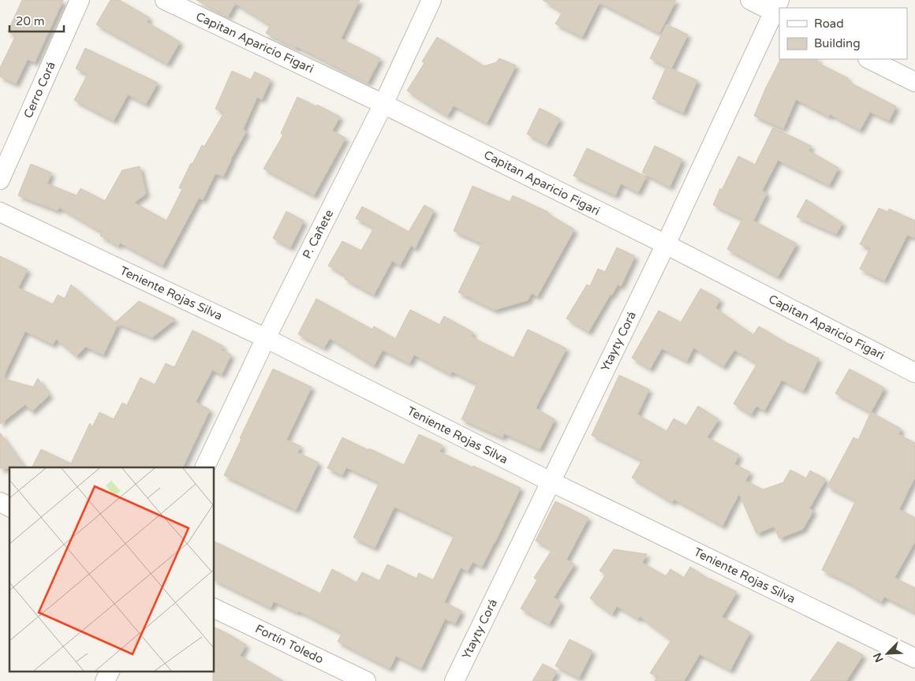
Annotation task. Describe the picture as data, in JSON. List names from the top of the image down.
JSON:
{
  "streets": {
    "street": [
      "Capitan Aparicio Figari",
      "Cerro Corá",
      "P. Cañete",
      "Teniente Rojas Silva",
      "Ytayty Corá",
      "Fortín Toledo"
    ]
  },
  "crossings": [
    ["Capitan Aparicio Figari", "P. Cañete"],
    ["Capitan Aparicio Figari", "Ytayty Corá"],
    ["P. Cañete", "Teniente Rojas Silva"],
    ["Teniente Rojas Silva", "Ytayty Corá"]
  ],
  "legend": ["Road", "Building"],
  "scale_bar": "20 m",
  "north": "bottom left"
}
